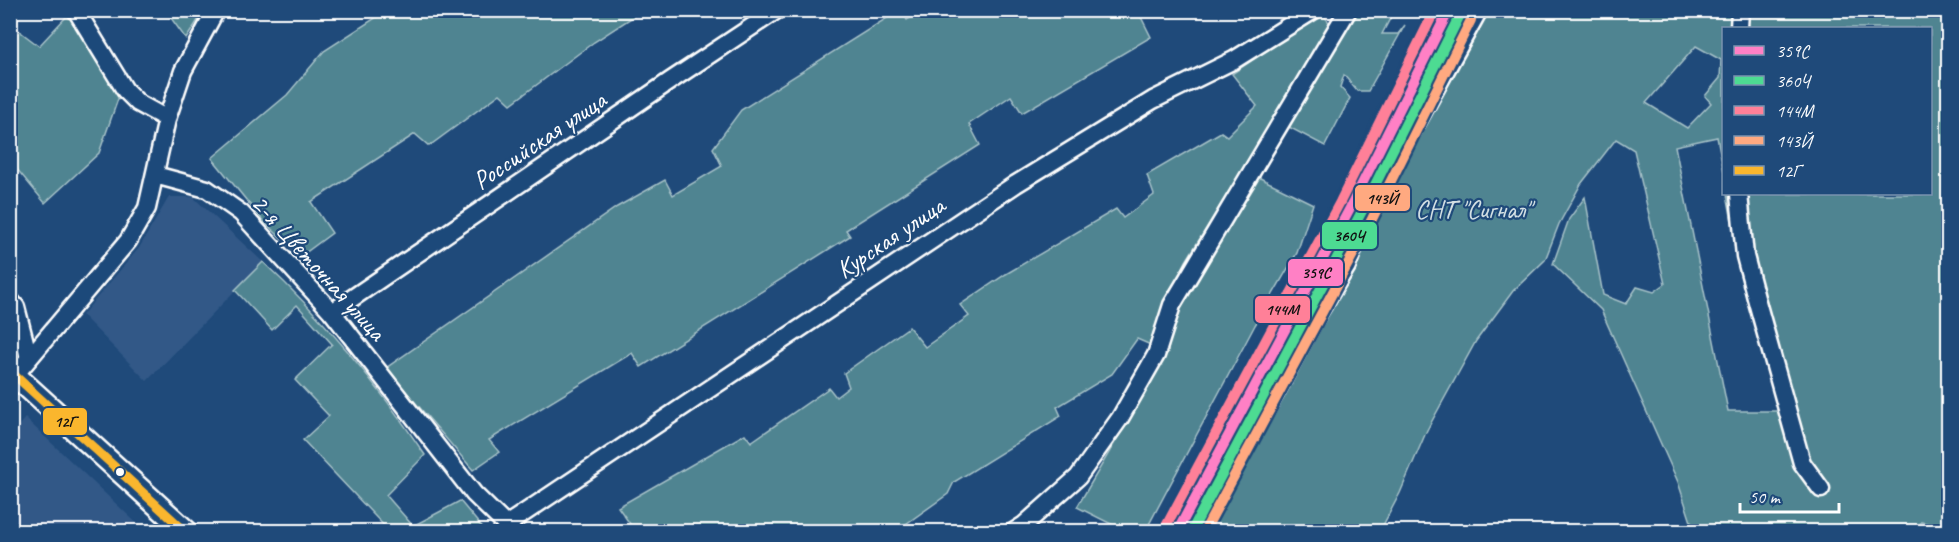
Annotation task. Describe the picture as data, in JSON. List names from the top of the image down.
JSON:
{
  "streets": {
    "street": ["Российская улица", "Курская улица", "2-я Цветочная улица"]
  },
  "crossings": [
    ["Российская улица", "2-я Цветочная улица"],
    ["Курская улица", "2-я Цветочная улица"]
  ],
  "parks": ["СНТ \"Сигнал\""],
  "lines": [
    "transit line 359С",
    "transit line 144М",
    "transit line 360Ч",
    "transit line 143Й",
    "transit line 12Г"
  ],
  "legend": [
    "359С",
    "360Ч",
    "144М",
    "143Й",
    "12Г"
  ],
  "scale_bar": "50 m"
}
